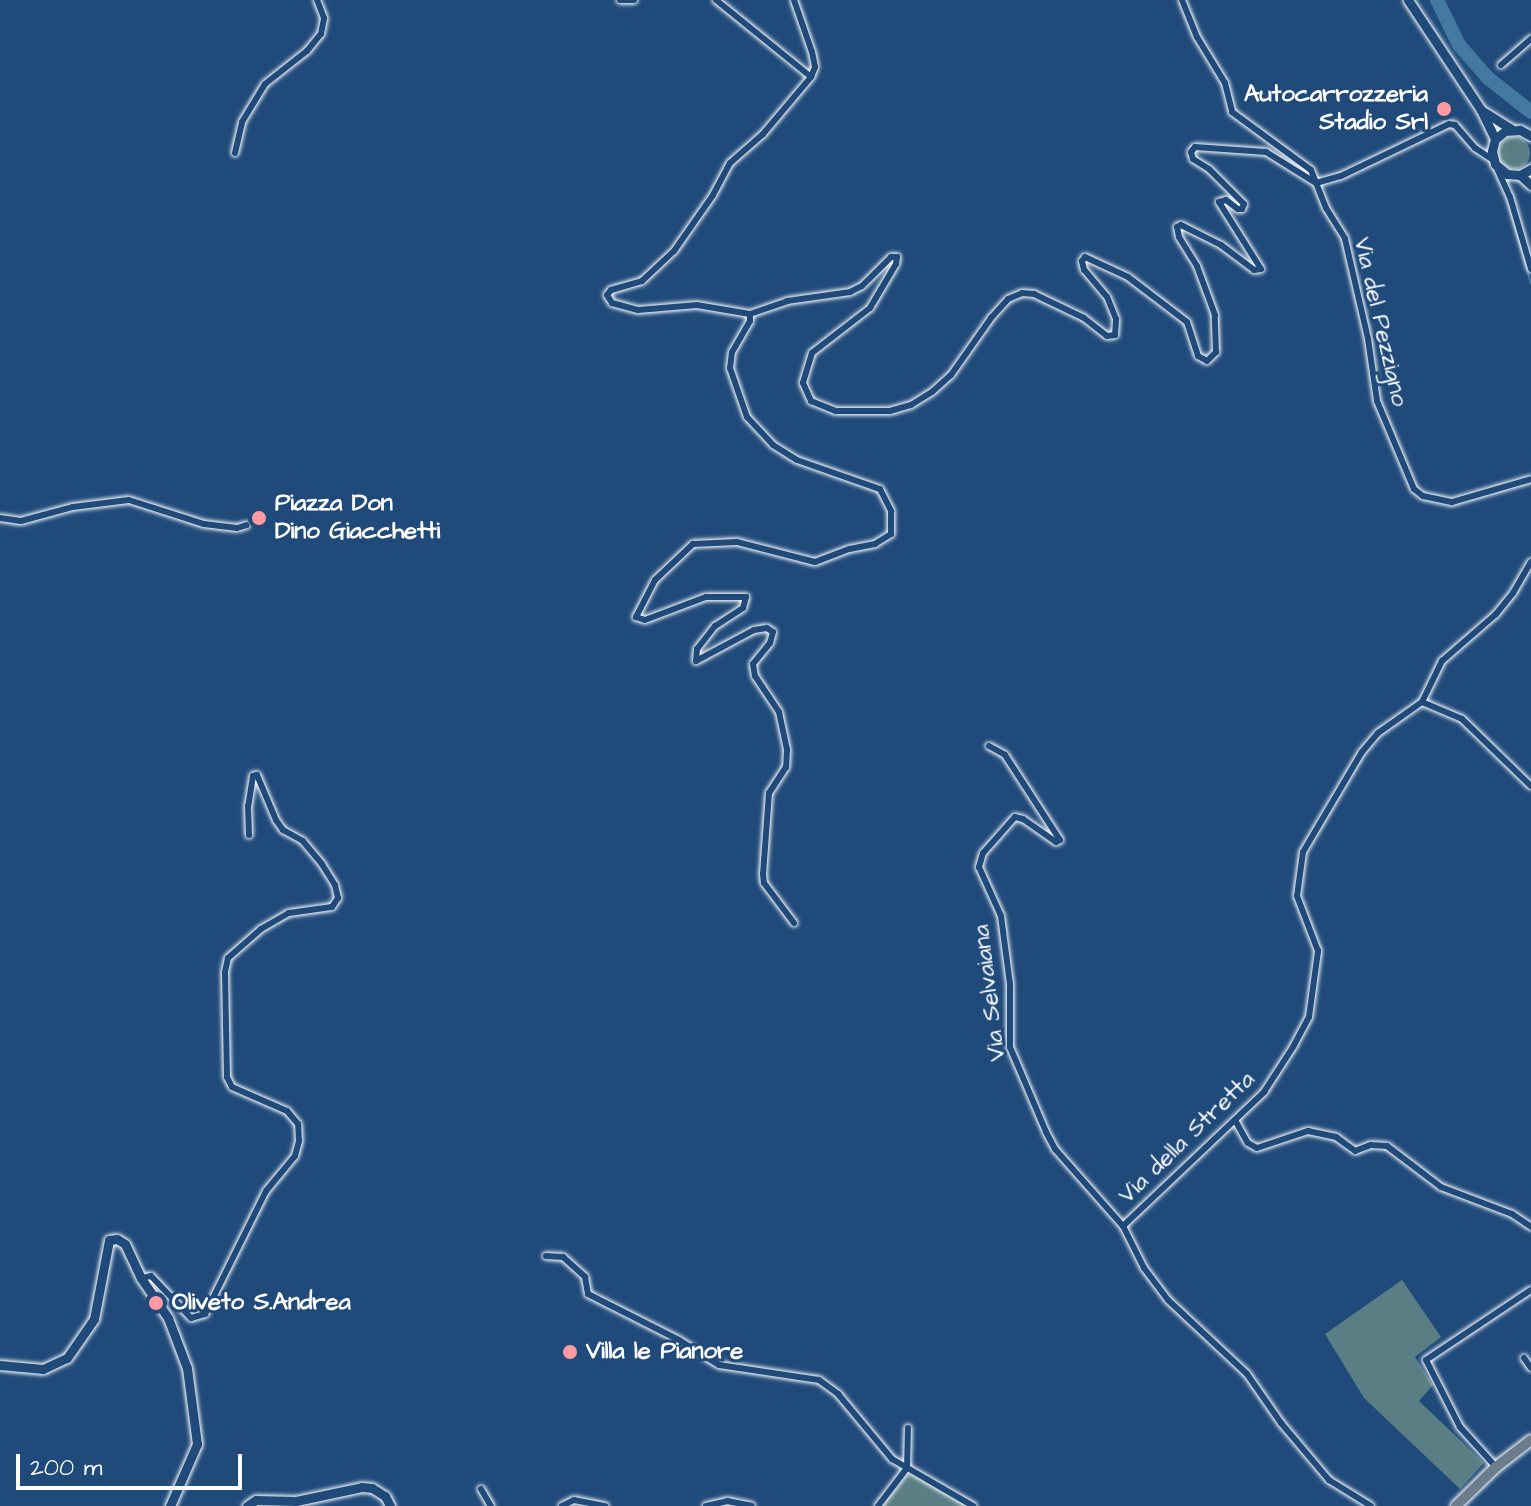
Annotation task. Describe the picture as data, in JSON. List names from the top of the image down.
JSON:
{
  "streets": {
    "street": ["Via del Pezzigno", "Via Selvaiana", "Via della Stretta"]
  },
  "crossings": [
    ["Via Selvaiana", "Via della Stretta"]
  ],
  "places": [
    "Autocarrozzeria Stadio Srl",
    "Piazza Don Dino Giacchetti",
    "Oliveto S.Andrea",
    "Villa le Pianore"
  ],
  "scale_bar": "200 m"
}
